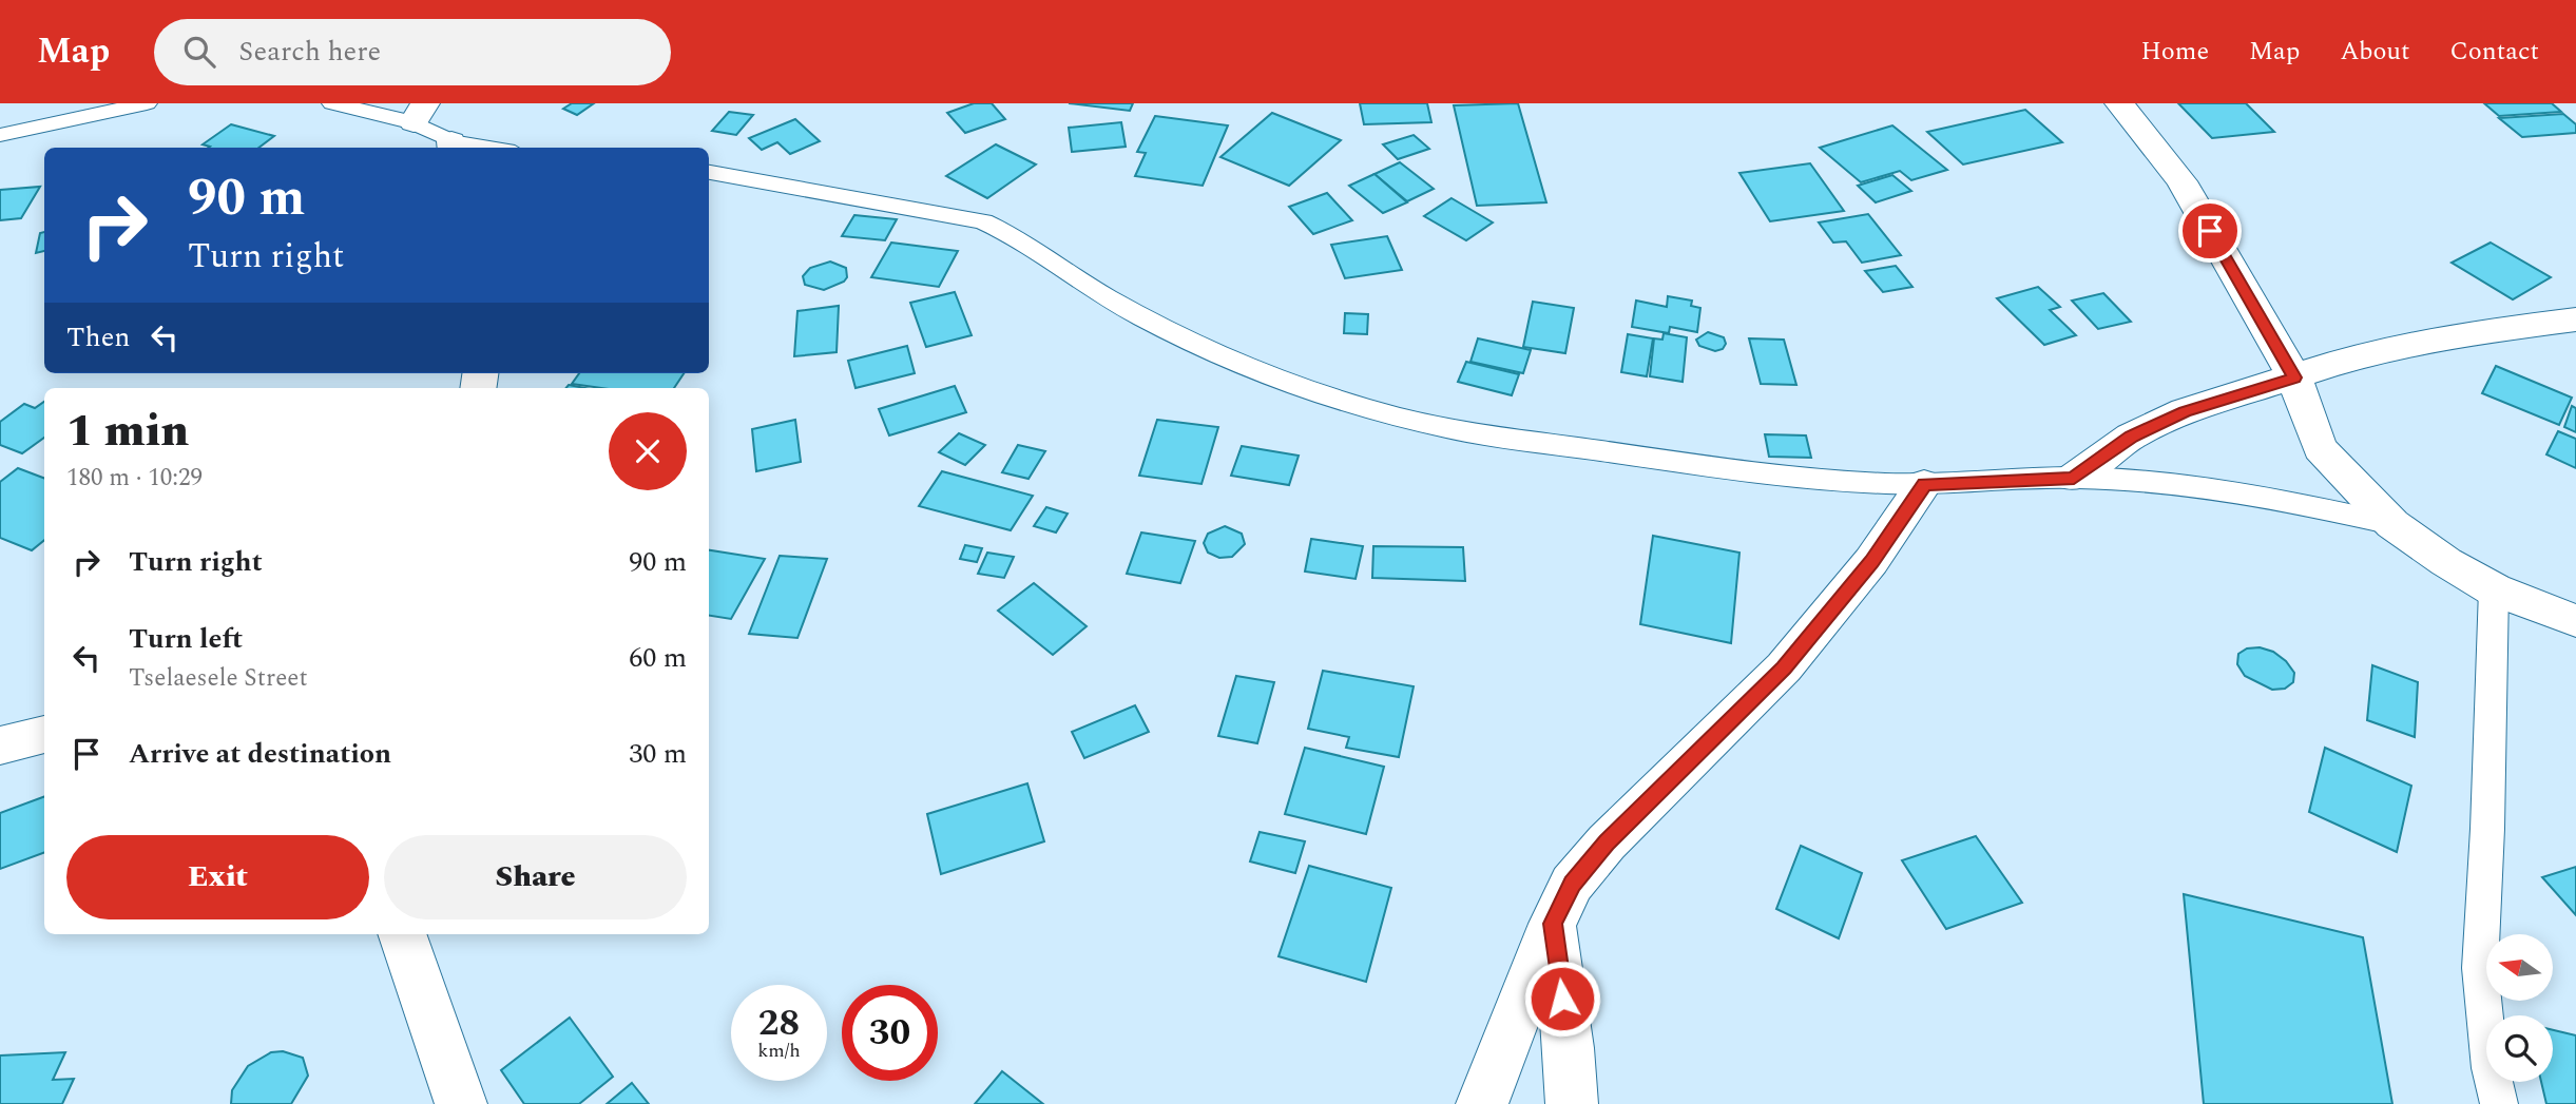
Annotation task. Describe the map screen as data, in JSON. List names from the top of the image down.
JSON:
{
  "north": "left",
  "page": {
    "header": "Map",
    "search": "Search here",
    "nav": [
      "Home",
      "Map",
      "About",
      "Contact"
    ],
    "turn": ["90 m", "Turn right"],
    "then": "Then",
    "heading": ["1 min", "180 m · 10:29"],
    "list": [
      {
        "name": "Turn right",
        "value": "90 m"
      },
      {
        "name": "Turn left",
        "note": "Tselaesele Street",
        "value": "60 m"
      },
      {
        "name": "Arrive at destination",
        "value": "30 m"
      }
    ],
    "buttons": ["Exit", "Share"],
    "speed": "28 km/h",
    "limit": "30"
  }
}
